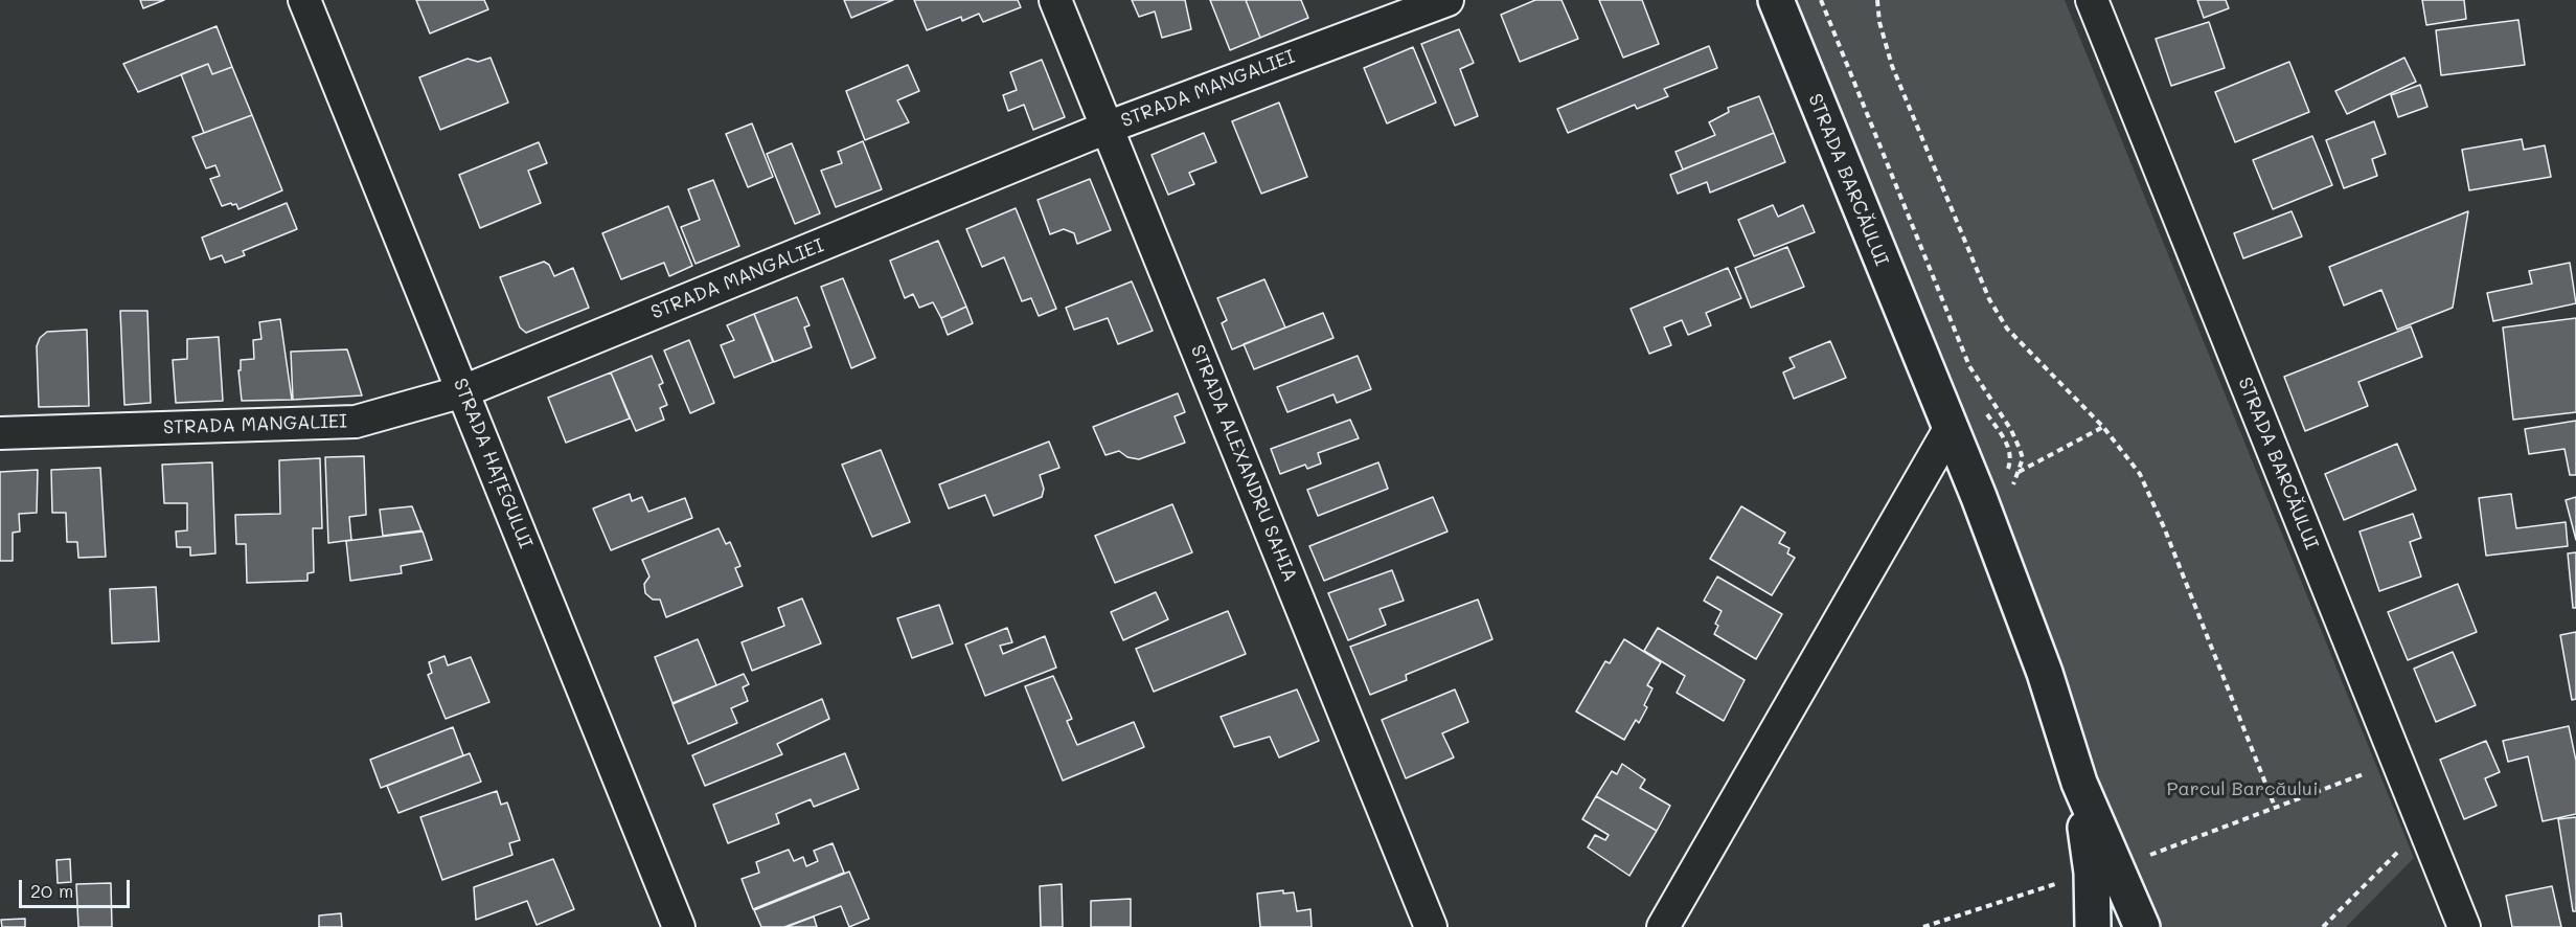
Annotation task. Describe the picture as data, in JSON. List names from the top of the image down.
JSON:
{
  "streets": {
    "street": [
      "STRADA MANGALIEI",
      "STRADA BARCĂULUI",
      "STRADA HAȚEGULUI",
      "STRADA ALEXANDRU SAHIA"
    ]
  },
  "crossings": [
    ["STRADA MANGALIEI", "STRADA HAȚEGULUI"],
    ["STRADA MANGALIEI", "STRADA ALEXANDRU SAHIA"]
  ],
  "parks": ["Parcul Barcăului"],
  "scale_bar": "20 m"
}
